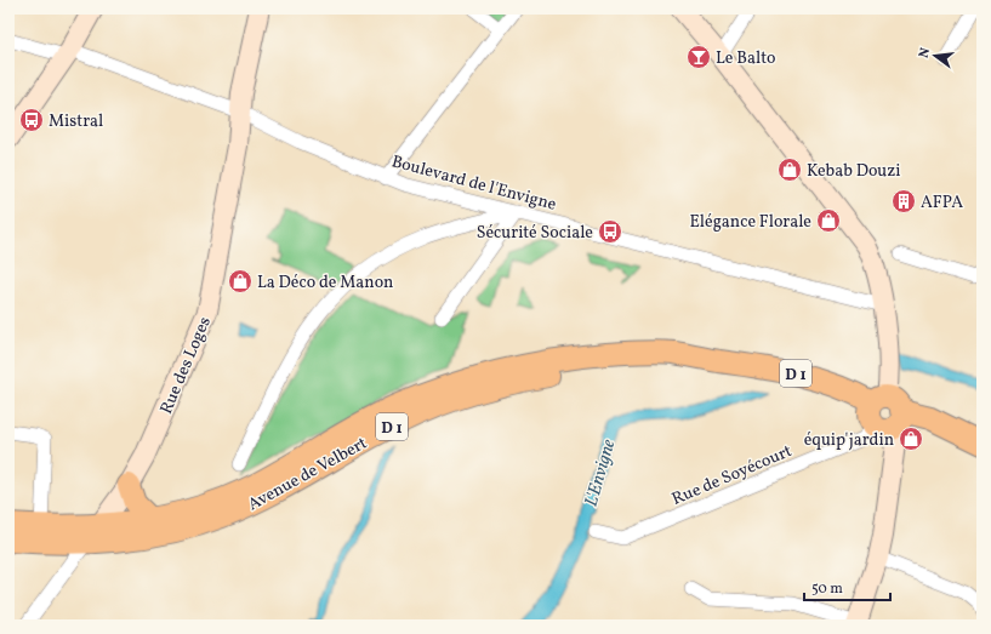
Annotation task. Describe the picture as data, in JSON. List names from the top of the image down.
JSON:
{
  "streets": {
    "main road": ["D 1", "Avenue de Velbert"],
    "street": ["Boulevard de l'Envigne", "Rue des Loges", "Rue de Soyécourt"]
  },
  "crossings": [
    ["Boulevard de l'Envigne", "Rue des Loges"],
    ["Rue des Loges", "Avenue de Velbert"],
    ["D 1", "Avenue de Velbert"],
    ["D 1", "Rue de Soyécourt"],
    ["Avenue de Velbert", "Rue de Soyécourt"]
  ],
  "water": ["L'Envigne"],
  "places": {
    "bar": ["Le Balto"],
    "bus stop": ["Mistral", "Sécurité Sociale"],
    "shop": [
      "Kebab Douzi",
      "Elégance Florale",
      "La Déco de Manon",
      "équip'jardin"
    ],
    "building": ["AFPA"]
  },
  "scale_bar": "50 m",
  "north": "left"
}
